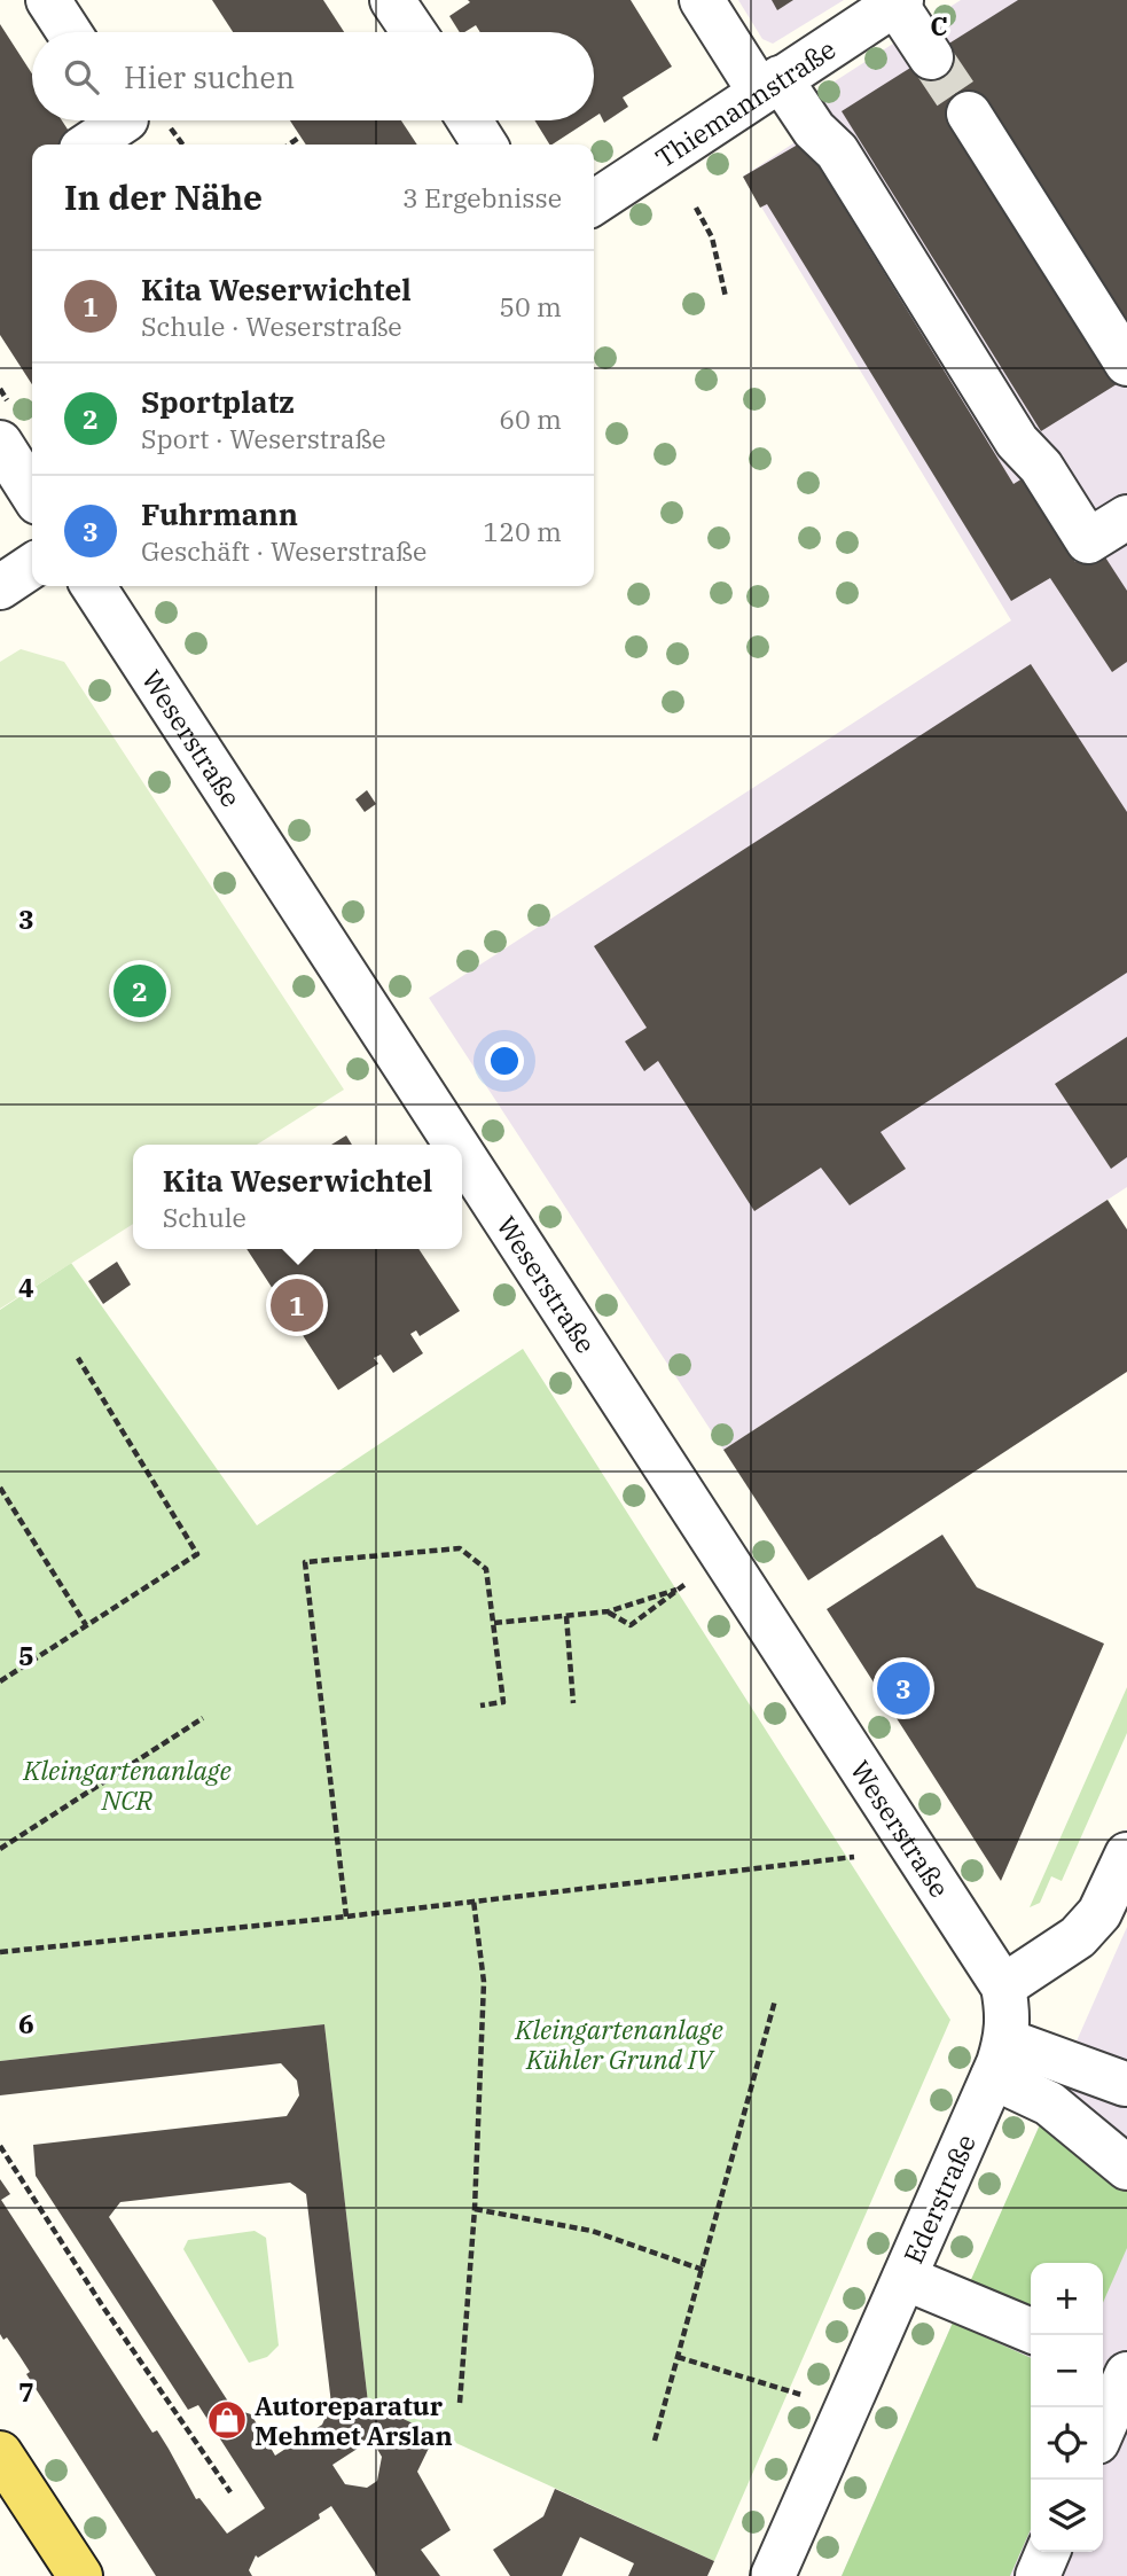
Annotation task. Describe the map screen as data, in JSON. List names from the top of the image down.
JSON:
{
  "streets": {
    "street": ["Thiemannstraße", "Weserstraße", "Ederstraße"]
  },
  "crossings": [
    ["Weserstraße", "Ederstraße"]
  ],
  "parks": ["Kleingartenanlage NCR", "Kleingartenanlage Kühler Grund IV"],
  "places": {
    "shop": ["Autoreparatur Mehmet Arslan"]
  },
  "page": {
    "search": "Hier suchen",
    "heading": ["In der Nähe", "3 Ergebnisse"],
    "list": [
      {
        "mark": "1",
        "name": "Kita Weserwichtel",
        "note": "Schule · Weserstraße",
        "value": "50 m"
      },
      {
        "mark": "2",
        "name": "Sportplatz",
        "note": "Sport · Weserstraße",
        "value": "60 m"
      },
      {
        "mark": "3",
        "name": "Fuhrmann",
        "note": "Geschäft · Weserstraße",
        "value": "120 m"
      }
    ],
    "pins": ["2", "1", "3"],
    "popup": ["Kita Weserwichtel", "Schule"],
    "map_buttons": ["+", "−"]
  },
  "grid": {
    "columns": ["C"],
    "rows": [
      "3",
      "4",
      "5",
      "6",
      "7"
    ]
  }
}
